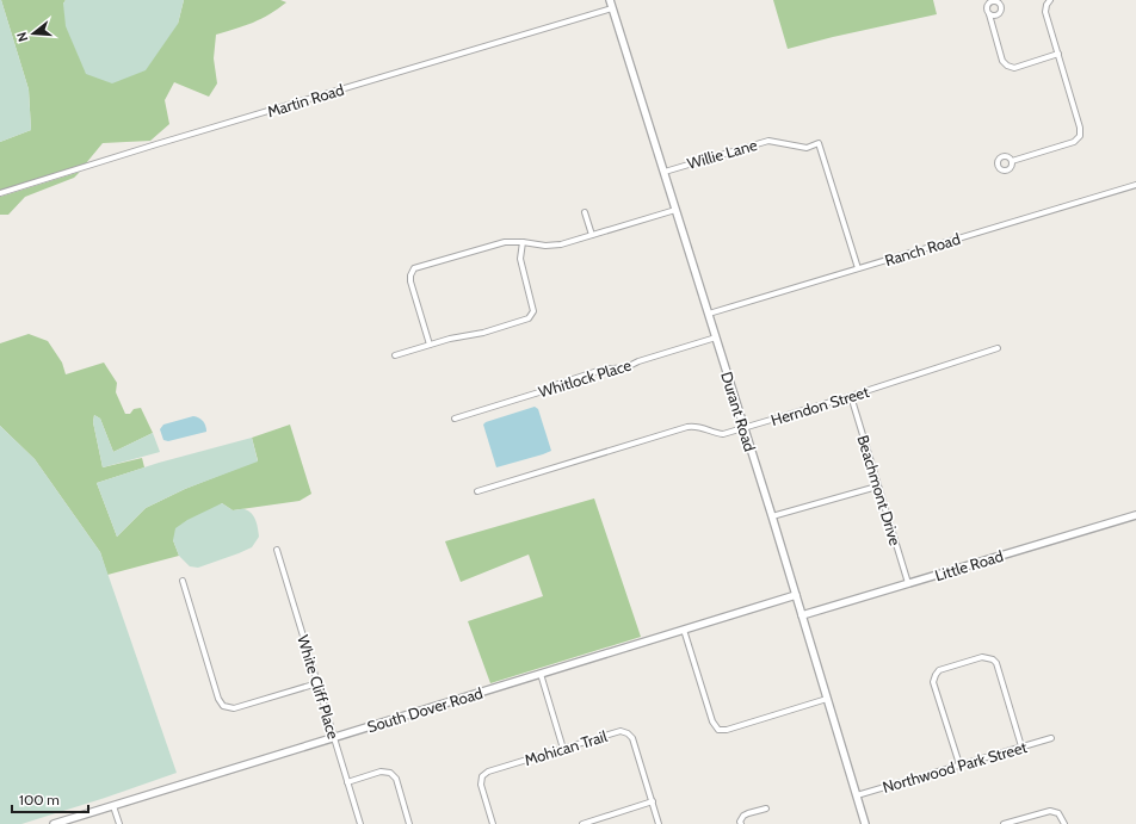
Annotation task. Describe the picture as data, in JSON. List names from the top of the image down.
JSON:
{
  "streets": {
    "street": [
      "Martin Road",
      "Willie Lane",
      "Ranch Road",
      "Whitlock Place",
      "Herndon Street",
      "Durant Road",
      "Beachmont Drive",
      "Little Road",
      "White Cliff Place",
      "South Dover Road",
      "Mohican Trail",
      "Northwood Park Street"
    ]
  },
  "crossings": [
    ["Martin Road", "Durant Road"],
    ["Willie Lane", "Ranch Road"],
    ["Willie Lane", "Durant Road"],
    ["Ranch Road", "Durant Road"],
    ["Whitlock Place", "Durant Road"],
    ["Herndon Street", "Durant Road"],
    ["Herndon Street", "Beachmont Drive"],
    ["Durant Road", "Little Road"],
    ["Durant Road", "South Dover Road"],
    ["Durant Road", "Northwood Park Street"],
    ["Beachmont Drive", "Little Road"],
    ["White Cliff Place", "South Dover Road"]
  ],
  "scale_bar": "100 m",
  "north": "left"
}
